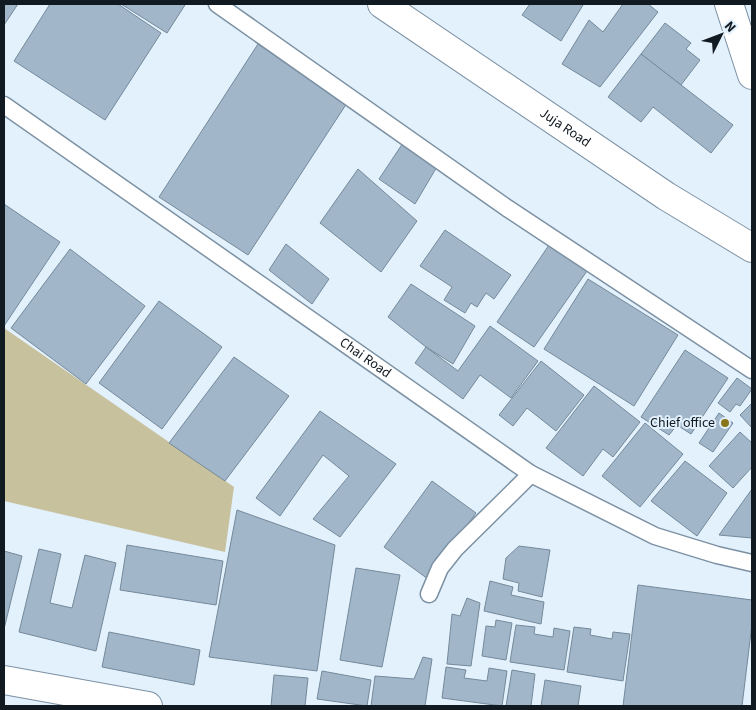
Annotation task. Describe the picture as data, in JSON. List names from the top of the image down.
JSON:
{
  "streets": {
    "main road": ["Juja Road"],
    "lane": ["Chai Road"]
  },
  "places": ["Chief office"],
  "north": "top right"
}
